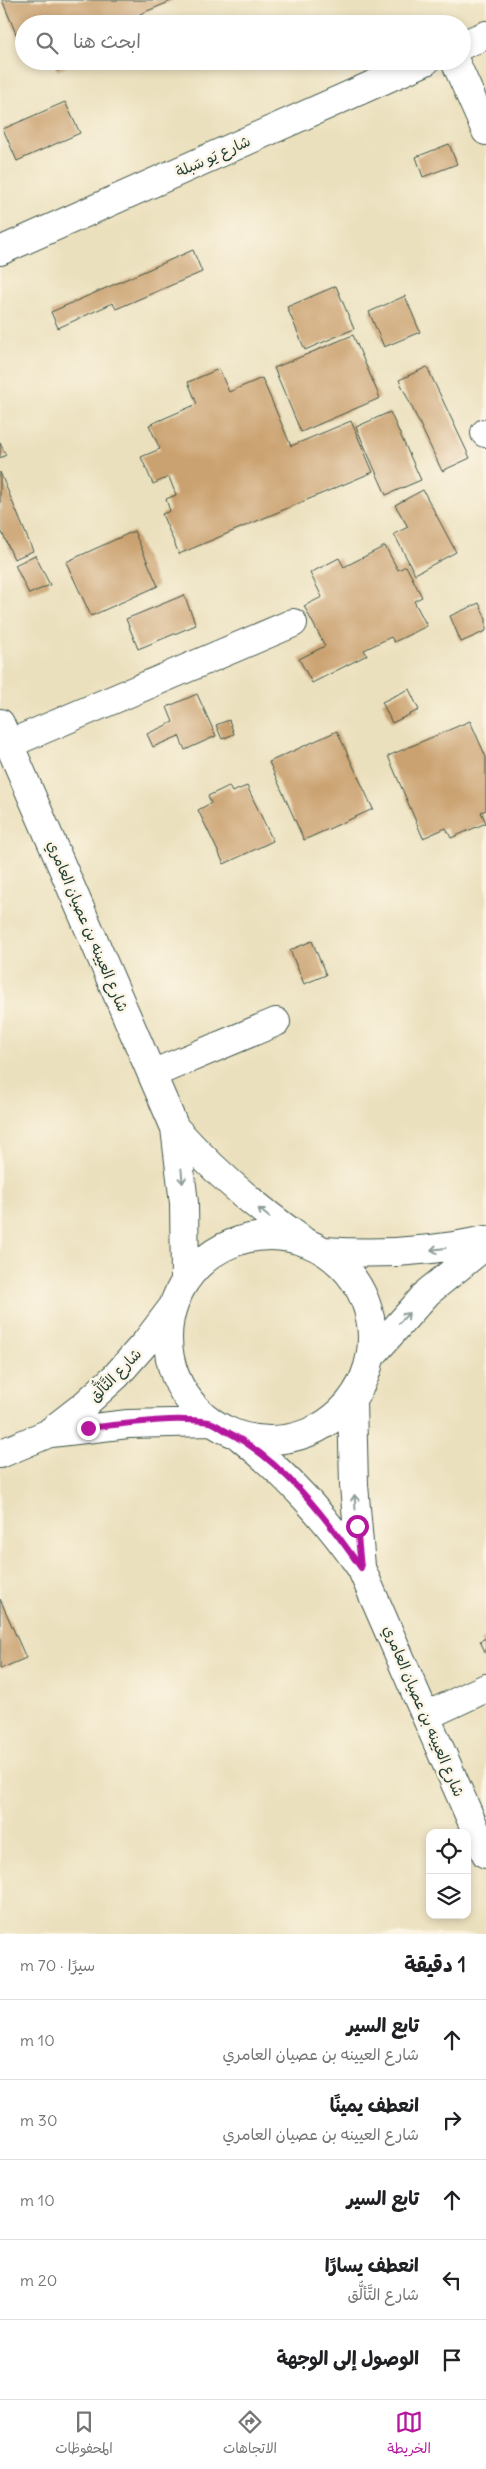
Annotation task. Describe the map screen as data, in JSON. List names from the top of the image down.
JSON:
{
  "streets": {
    "street": ["شارع يَو سَبلة", "شارع العيينه بن عصيان العامري", "شارع التَّألُّق"]
  },
  "page": {
    "search": "ابحث هنا",
    "heading": ["1 دقيقة", "سيرًا · 70 m"],
    "list": [
      ["تابع السير", "شارع العيينه بن عصيان العامري", "10 m"],
      ["انعطف يمينًا", "شارع العيينه بن عصيان العامري", "30 m"],
      ["تابع السير", "10 m"],
      ["انعطف يسارًا", "شارع التَّألُّق", "20 m"],
      "الوصول إلى الوجهة"
    ],
    "nav": ["الخريطة", "الاتجاهات", "المحفوظات"]
  }
}
